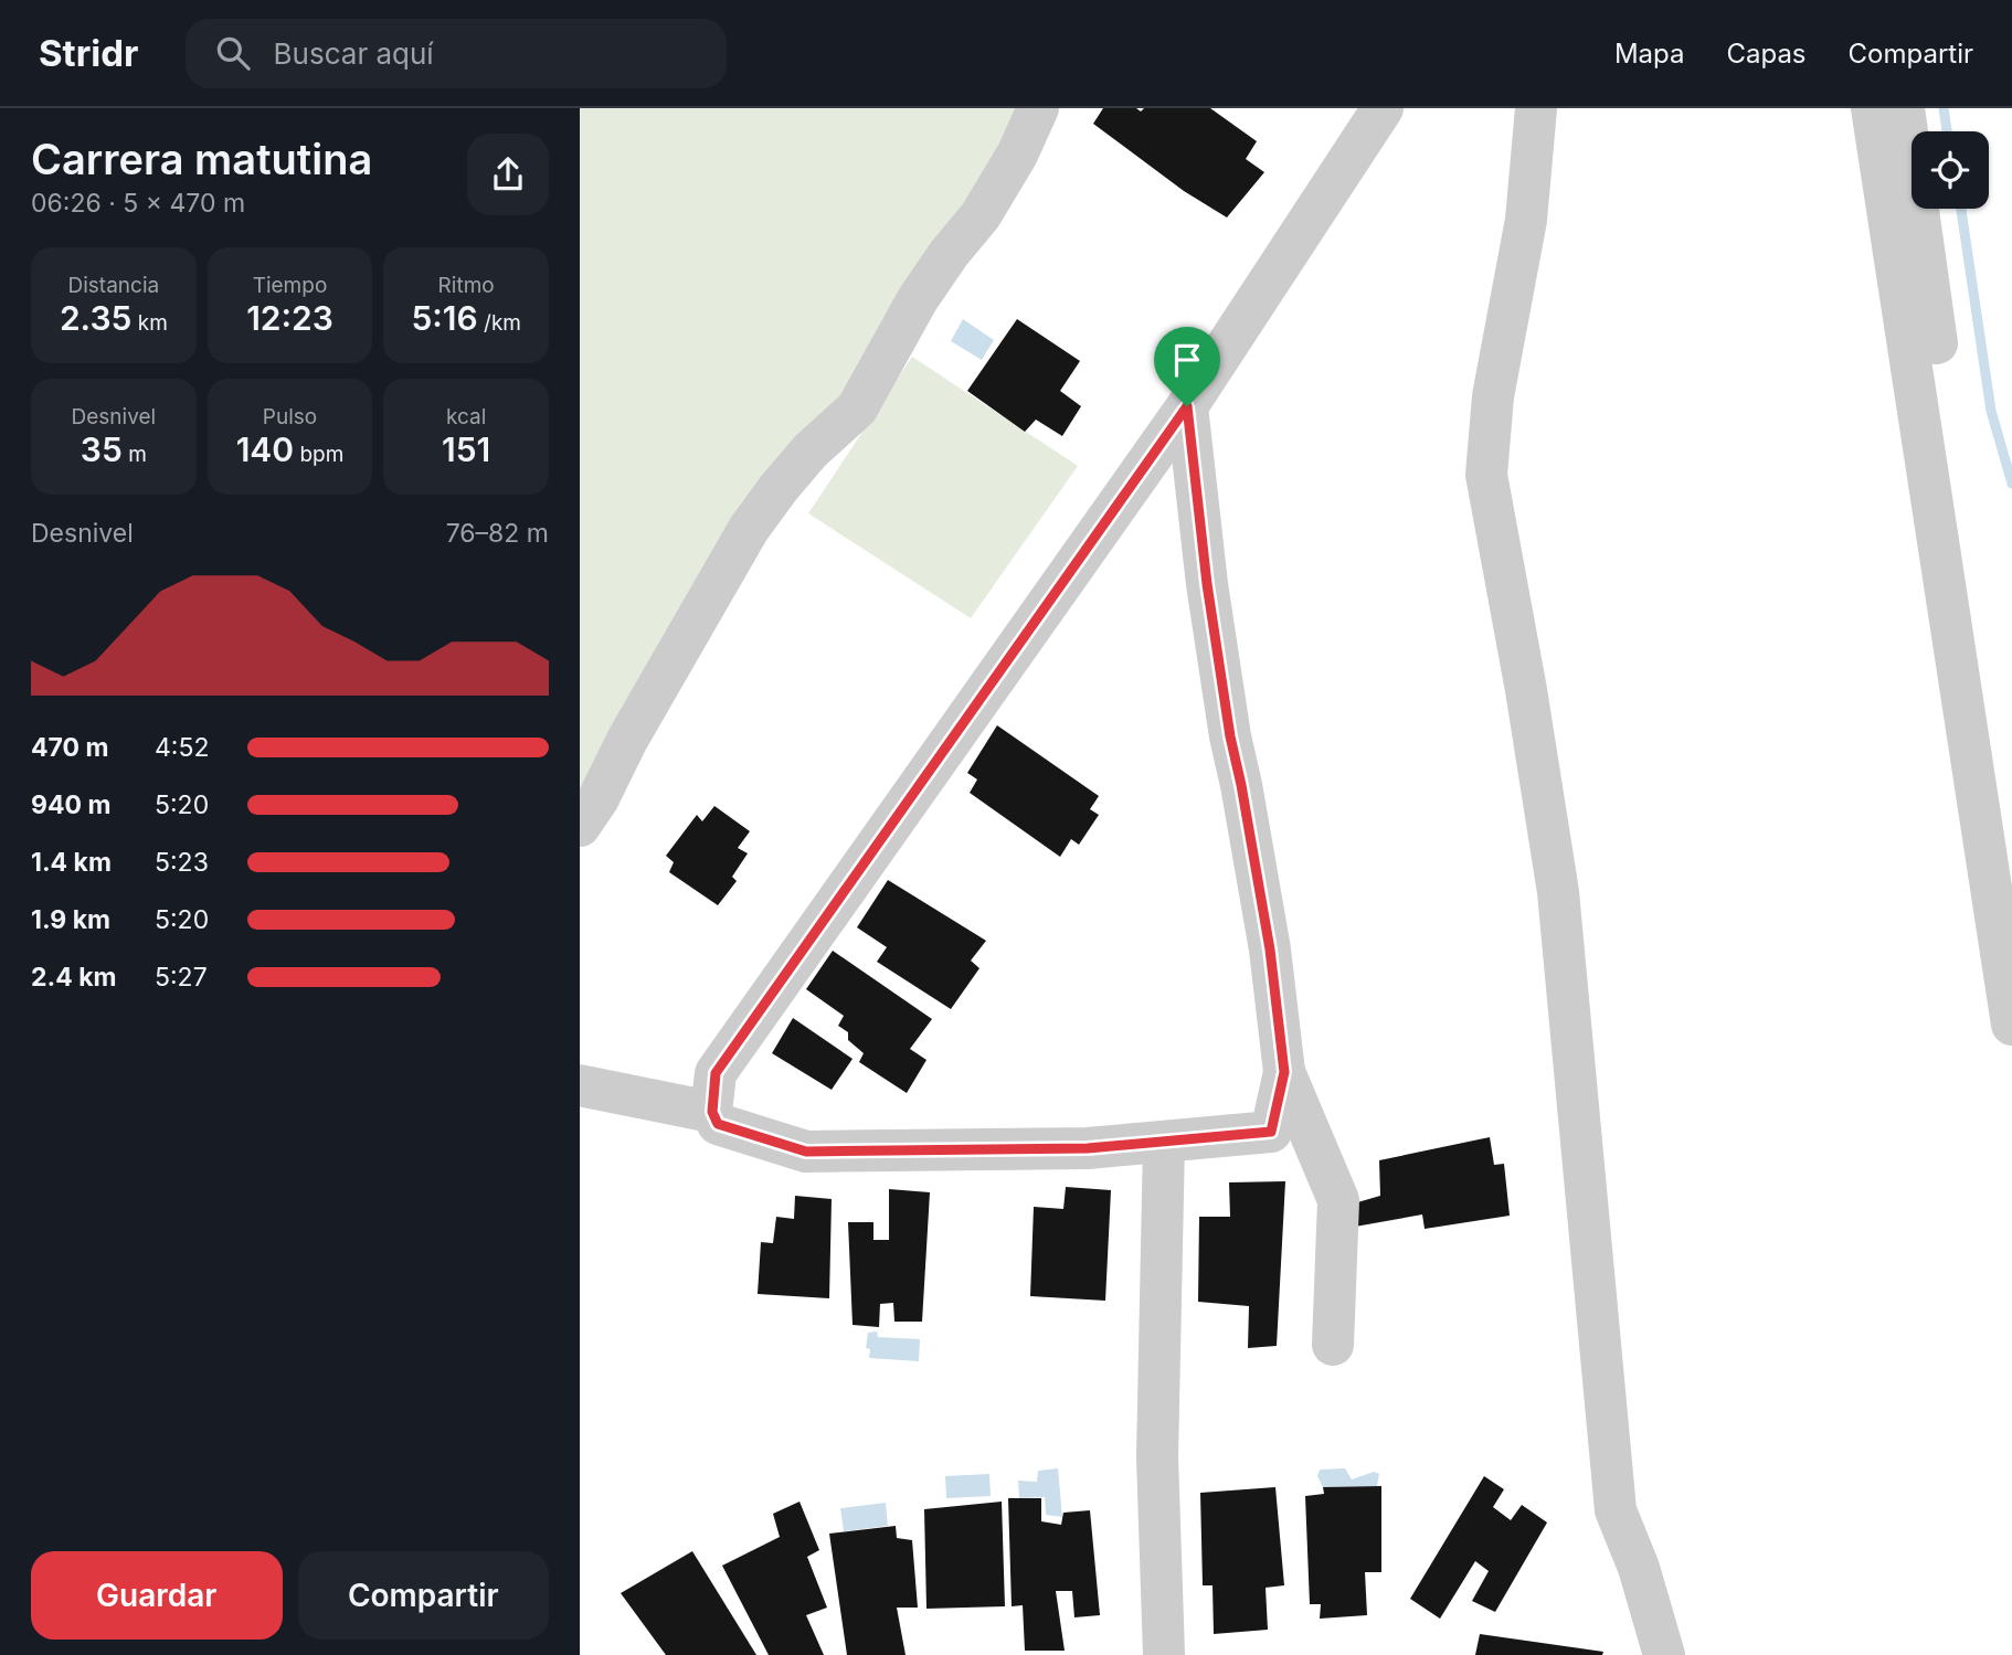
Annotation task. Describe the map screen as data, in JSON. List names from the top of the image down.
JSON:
{
  "page": {
    "header": "Stridr",
    "search": "Buscar aquí",
    "nav": ["Mapa", "Capas", "Compartir"],
    "heading": ["Carrera matutina", "06:26 · 5 × 470 m"],
    "stats": [
      ["Distancia", "2.35 km"],
      ["Tiempo", "12:23"],
      ["Ritmo", "5:16 /km"],
      ["Desnivel", "35 m"],
      ["Pulso", "140 bpm"],
      ["kcal", "151"]
    ],
    "chart": ["Desnivel", "76–82 m"],
    "list": [
      {
        "name": "470 m",
        "note": "4:52"
      },
      {
        "name": "940 m",
        "note": "5:20"
      },
      {
        "name": "1.4 km",
        "note": "5:23"
      },
      {
        "name": "1.9 km",
        "note": "5:20"
      },
      {
        "name": "2.4 km",
        "note": "5:27"
      }
    ],
    "buttons": ["Guardar", "Compartir"]
  }
}
